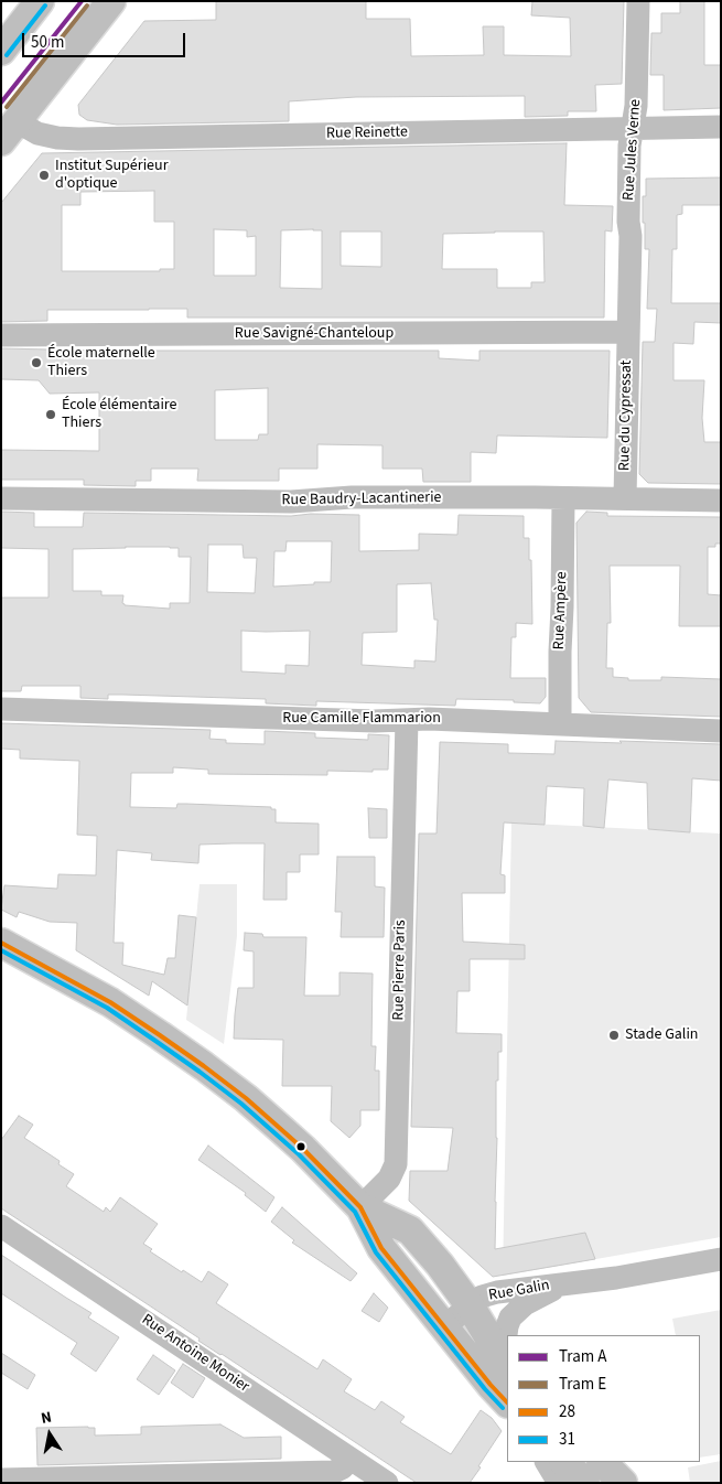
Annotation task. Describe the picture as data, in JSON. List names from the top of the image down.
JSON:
{
  "streets": {
    "main road": ["Rue Galin"],
    "street": [
      "Rue Reinette",
      "Rue Jules Verne",
      "Rue Savigné-Chanteloup",
      "Rue du Cypressat",
      "Rue Baudry-Lacantinerie",
      "Rue Ampère",
      "Rue Camille Flammarion",
      "Rue Pierre Paris",
      "Rue Antoine Monier"
    ]
  },
  "crossings": [
    ["Rue Reinette", "Rue Jules Verne"],
    ["Rue Jules Verne", "Rue Savigné-Chanteloup"],
    ["Rue Jules Verne", "Rue du Cypressat"],
    ["Rue Savigné-Chanteloup", "Rue du Cypressat"],
    ["Rue du Cypressat", "Rue Baudry-Lacantinerie"],
    ["Rue Baudry-Lacantinerie", "Rue Ampère"],
    ["Rue Ampère", "Rue Camille Flammarion"],
    ["Rue Camille Flammarion", "Rue Pierre Paris"],
    ["Rue Pierre Paris", "Rue Galin"]
  ],
  "places": [
    "Institut Supérieur d'optique",
    "École maternelle Thiers",
    "École élémentaire Thiers",
    "Stade Galin"
  ],
  "lines": [
    "tram line A",
    "tram line E",
    "transit line 31",
    "transit line 28"
  ],
  "legend": [
    "Tram A",
    "Tram E",
    "28",
    "31"
  ],
  "scale_bar": "50 m",
  "north": "top"
}
